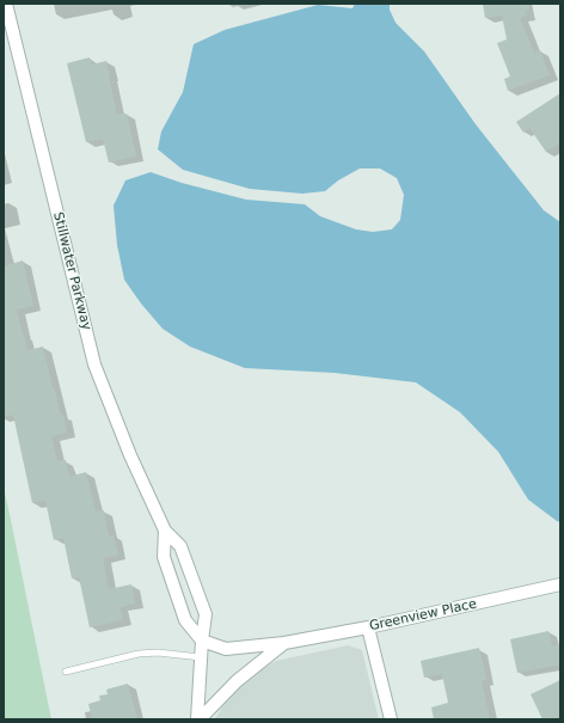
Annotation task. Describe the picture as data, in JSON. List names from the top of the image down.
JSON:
{
  "streets": {
    "street": ["Stillwater Parkway", "Greenview Place"]
  },
  "crossings": [
    ["Stillwater Parkway", "Greenview Place"]
  ]
}
